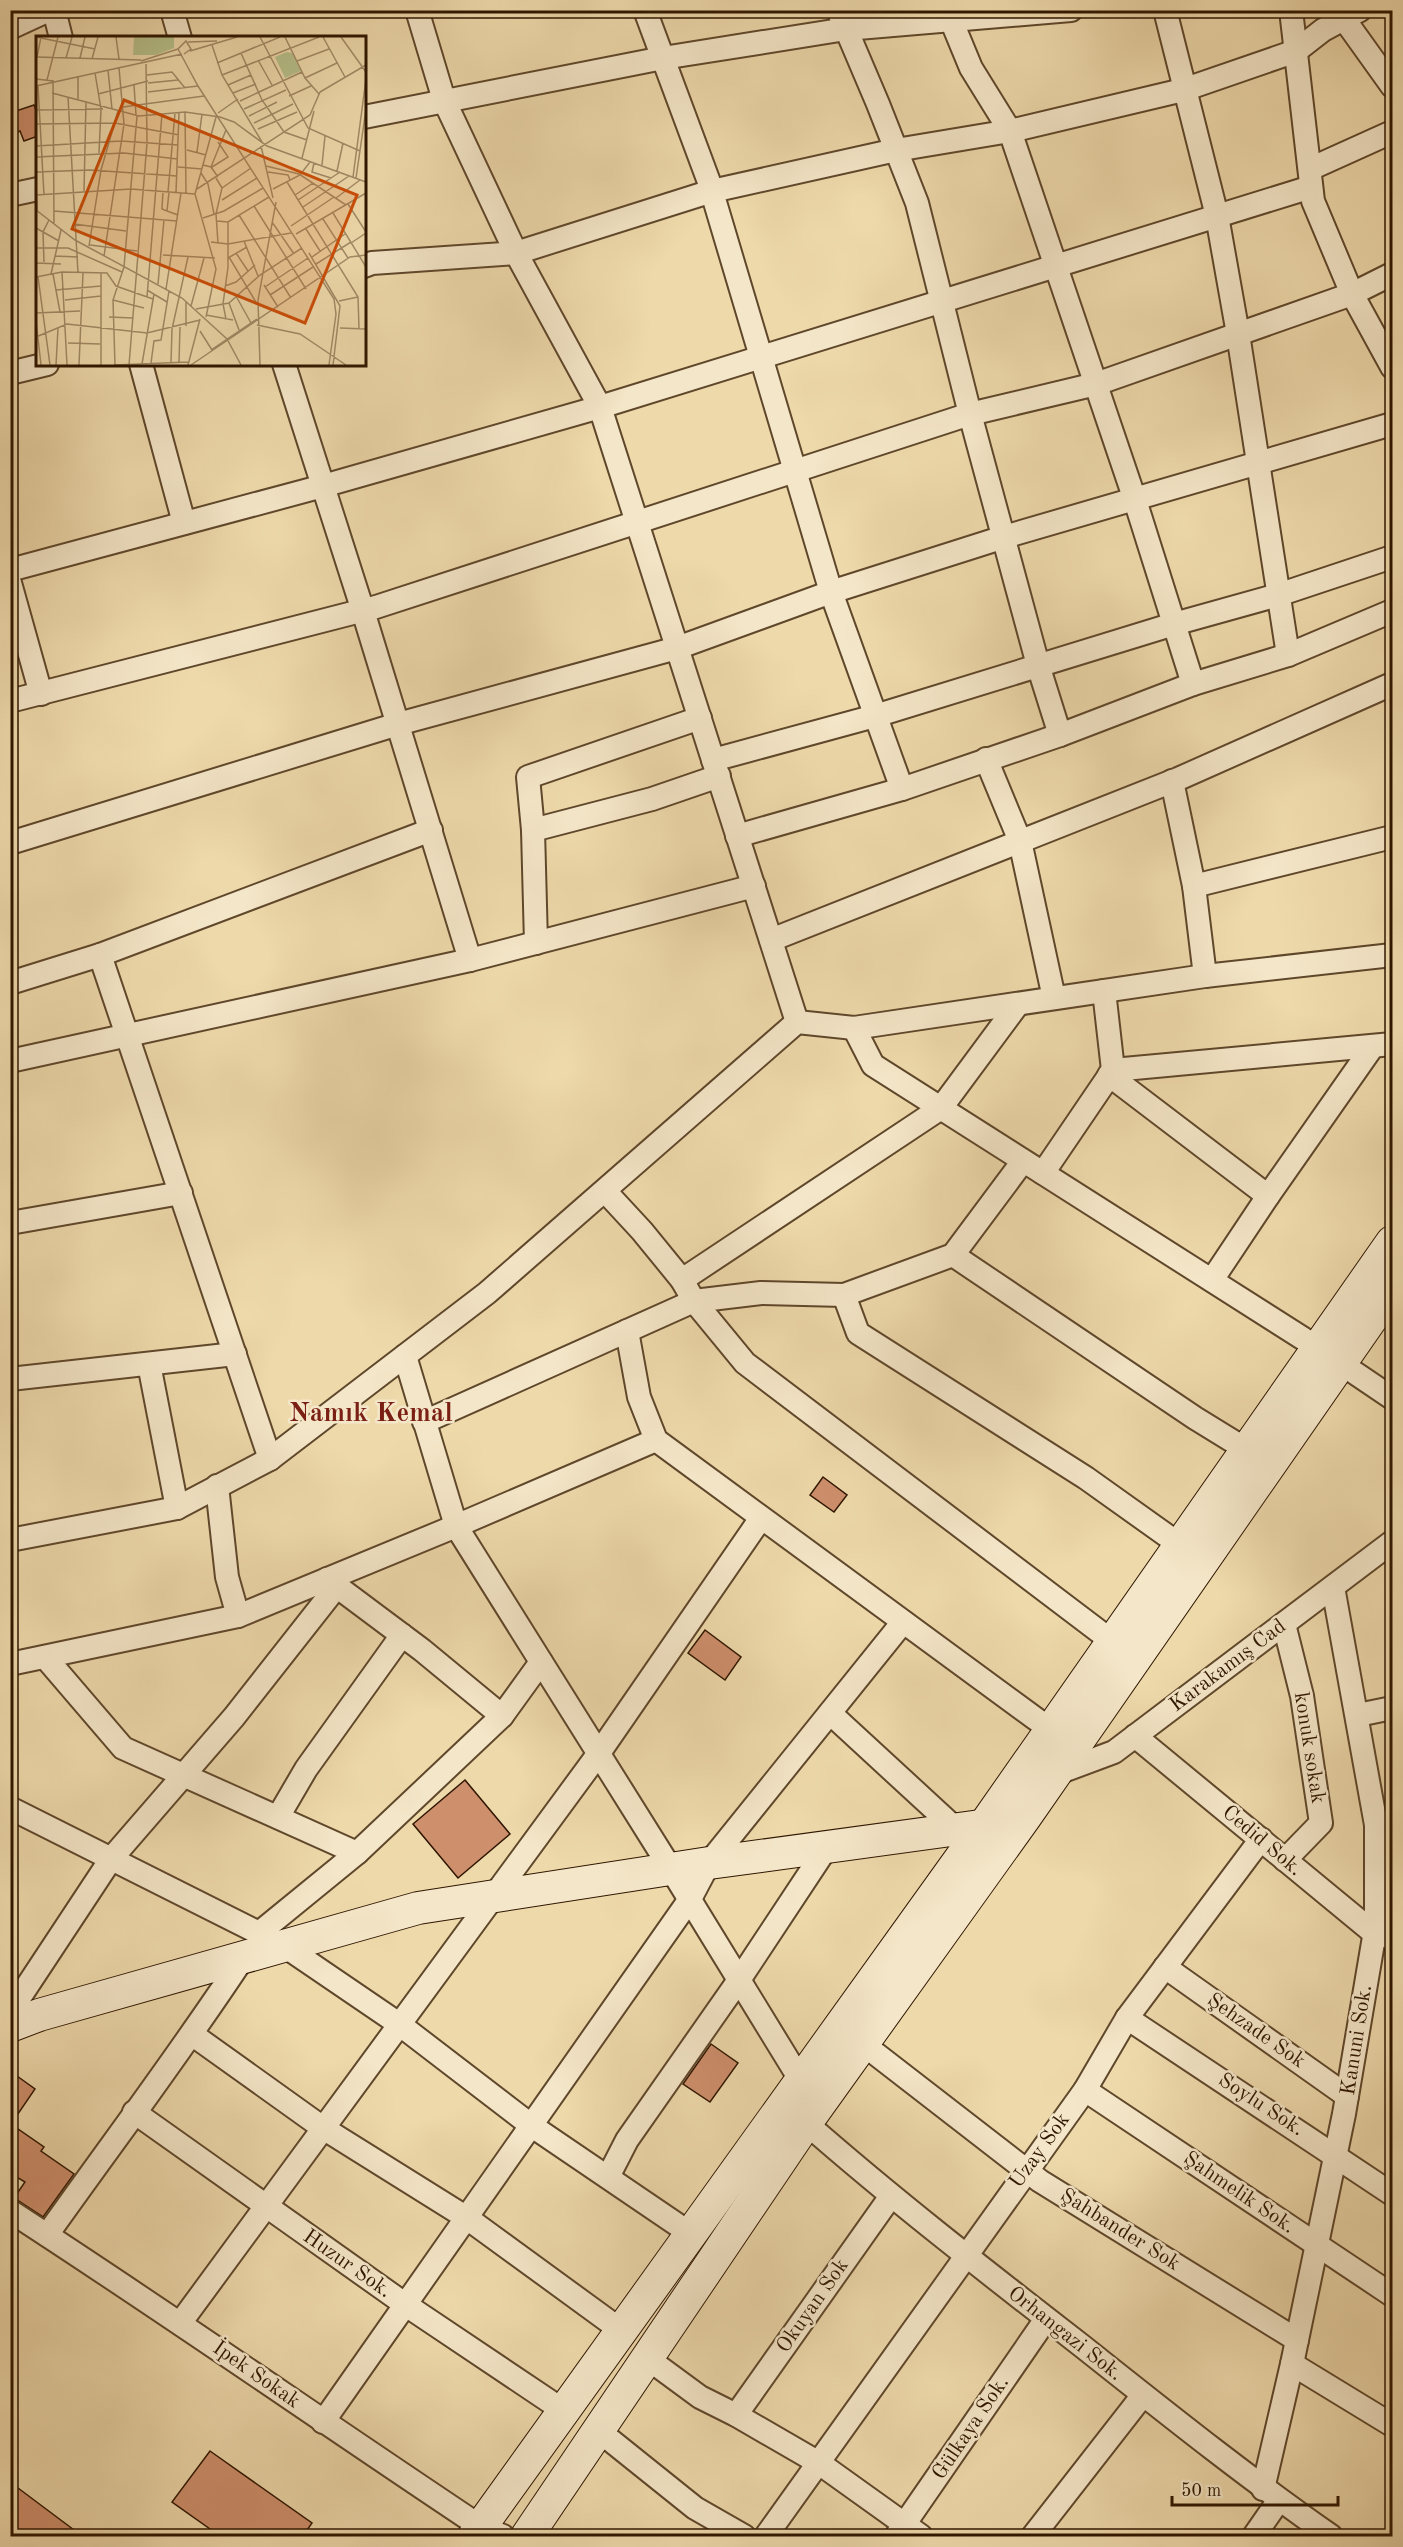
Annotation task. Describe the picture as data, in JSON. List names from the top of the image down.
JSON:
{
  "streets": {
    "street": [
      "Karakamış Cad",
      "konuk sokak",
      "Cedid Sok.",
      "Şehzade Sok",
      "Kanuni Sok.",
      "Soylu Sok.",
      "Uzay Sok",
      "Şahmelik Sok.",
      "Şahbander Sok",
      "Huzur Sok.",
      "Okuyan Sok",
      "Orhangazi Sok.",
      "İpek Sokak",
      "Gülkaya Sok."
    ]
  },
  "crossings": [
    ["Karakamış Cad", "konuk sokak"],
    ["Karakamış Cad", "Cedid Sok."],
    ["Karakamış Cad", "Kanuni Sok."],
    ["konuk sokak", "Cedid Sok."],
    ["Cedid Sok.", "Kanuni Sok."],
    ["Cedid Sok.", "Uzay Sok"],
    ["Şehzade Sok", "Kanuni Sok."],
    ["Şehzade Sok", "Uzay Sok"],
    ["Kanuni Sok.", "Soylu Sok."],
    ["Kanuni Sok.", "Şahmelik Sok."],
    ["Kanuni Sok.", "Şahbander Sok"],
    ["Kanuni Sok.", "Orhangazi Sok."],
    ["Soylu Sok.", "Uzay Sok"],
    ["Uzay Sok", "Şahmelik Sok."],
    ["Uzay Sok", "Şahbander Sok"],
    ["Uzay Sok", "Orhangazi Sok."],
    ["Okuyan Sok", "Orhangazi Sok."],
    ["Orhangazi Sok.", "Gülkaya Sok."]
  ],
  "districts": ["Namık Kemal"],
  "scale_bar": "50 m"
}
